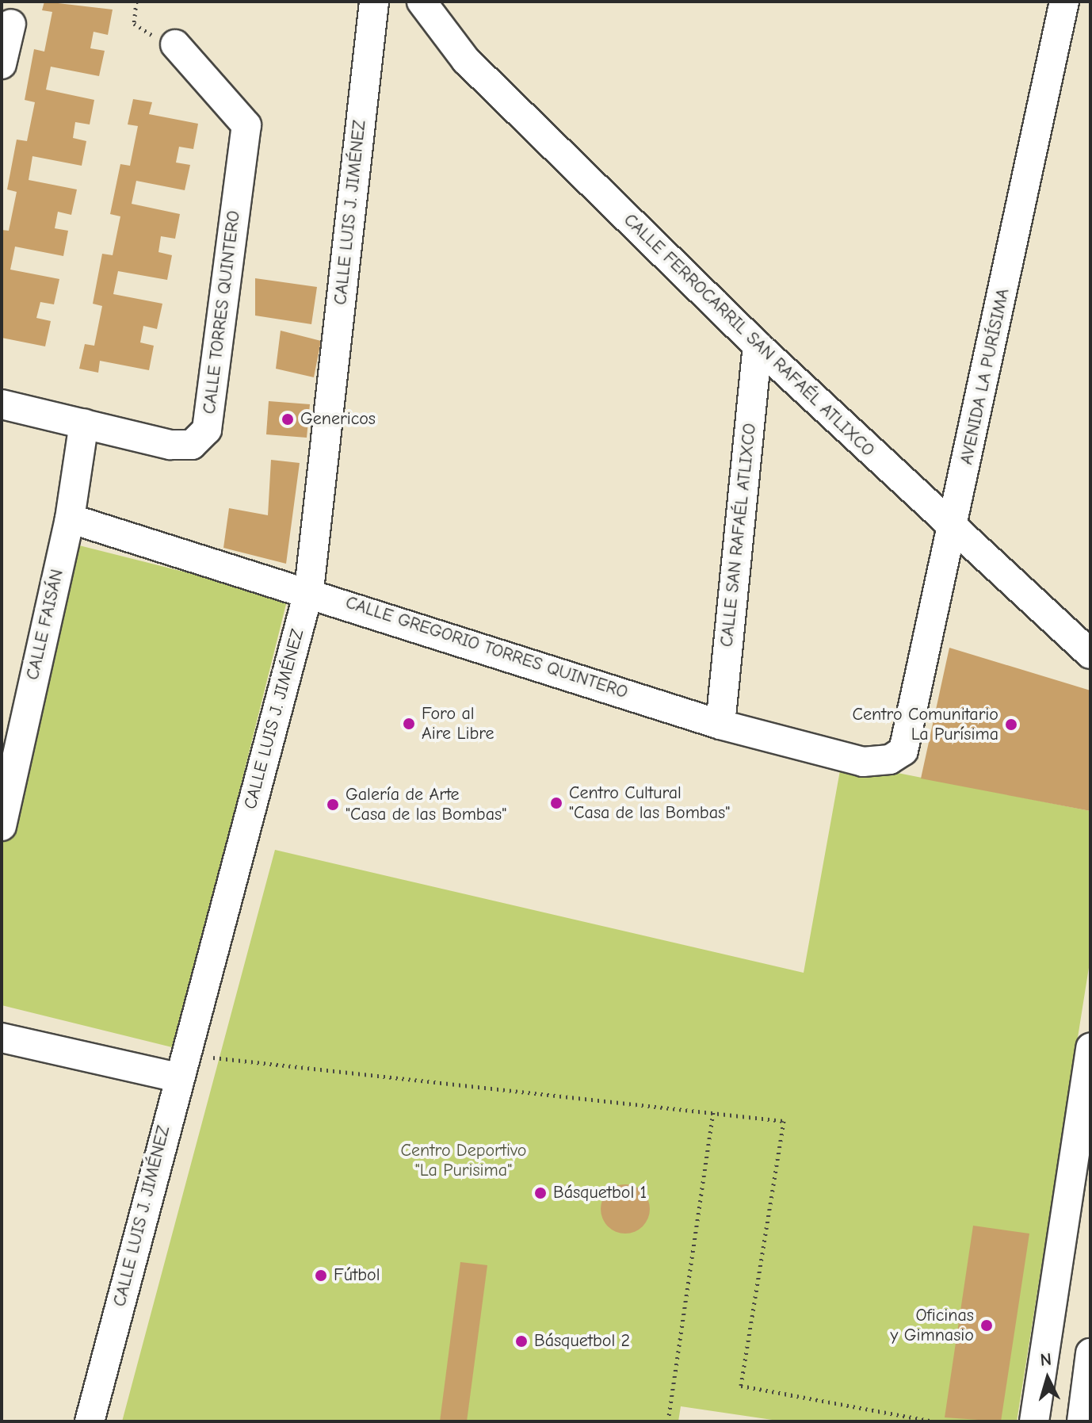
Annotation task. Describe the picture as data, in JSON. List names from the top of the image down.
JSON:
{
  "streets": {
    "street": [
      "CALLE LUIS J. JIMÉNEZ",
      "CALLE TORRES QUINTERO",
      "CALLE FERROCARRIL SAN RAFAÉL ATLIXCO",
      "AVENIDA LA PURÍSIMA",
      "CALLE SAN RAFAÉL ATLIXCO",
      "CALLE FAISÁN",
      "CALLE GREGORIO TORRES QUINTERO"
    ]
  },
  "crossings": [
    ["CALLE LUIS J. JIMÉNEZ", "CALLE GREGORIO TORRES QUINTERO"],
    ["CALLE TORRES QUINTERO", "CALLE FAISÁN"],
    ["CALLE FERROCARRIL SAN RAFAÉL ATLIXCO", "AVENIDA LA PURÍSIMA"],
    ["CALLE FERROCARRIL SAN RAFAÉL ATLIXCO", "CALLE SAN RAFAÉL ATLIXCO"],
    ["AVENIDA LA PURÍSIMA", "CALLE GREGORIO TORRES QUINTERO"],
    ["CALLE SAN RAFAÉL ATLIXCO", "CALLE GREGORIO TORRES QUINTERO"],
    ["CALLE FAISÁN", "CALLE GREGORIO TORRES QUINTERO"]
  ],
  "parks": ["Centro Deportivo \"La Purisima\""],
  "places": [
    "Genericos",
    "Foro al Aire Libre",
    "Centro Comunitario La Purísima",
    "Centro Cultural \"Casa de las Bombas\"",
    "Galería de Arte \"Casa de las Bombas\"",
    "Básquetbol 1",
    "Fútbol",
    "Oficinas y Gimnasio",
    "Básquetbol 2"
  ],
  "north": "top"
}
